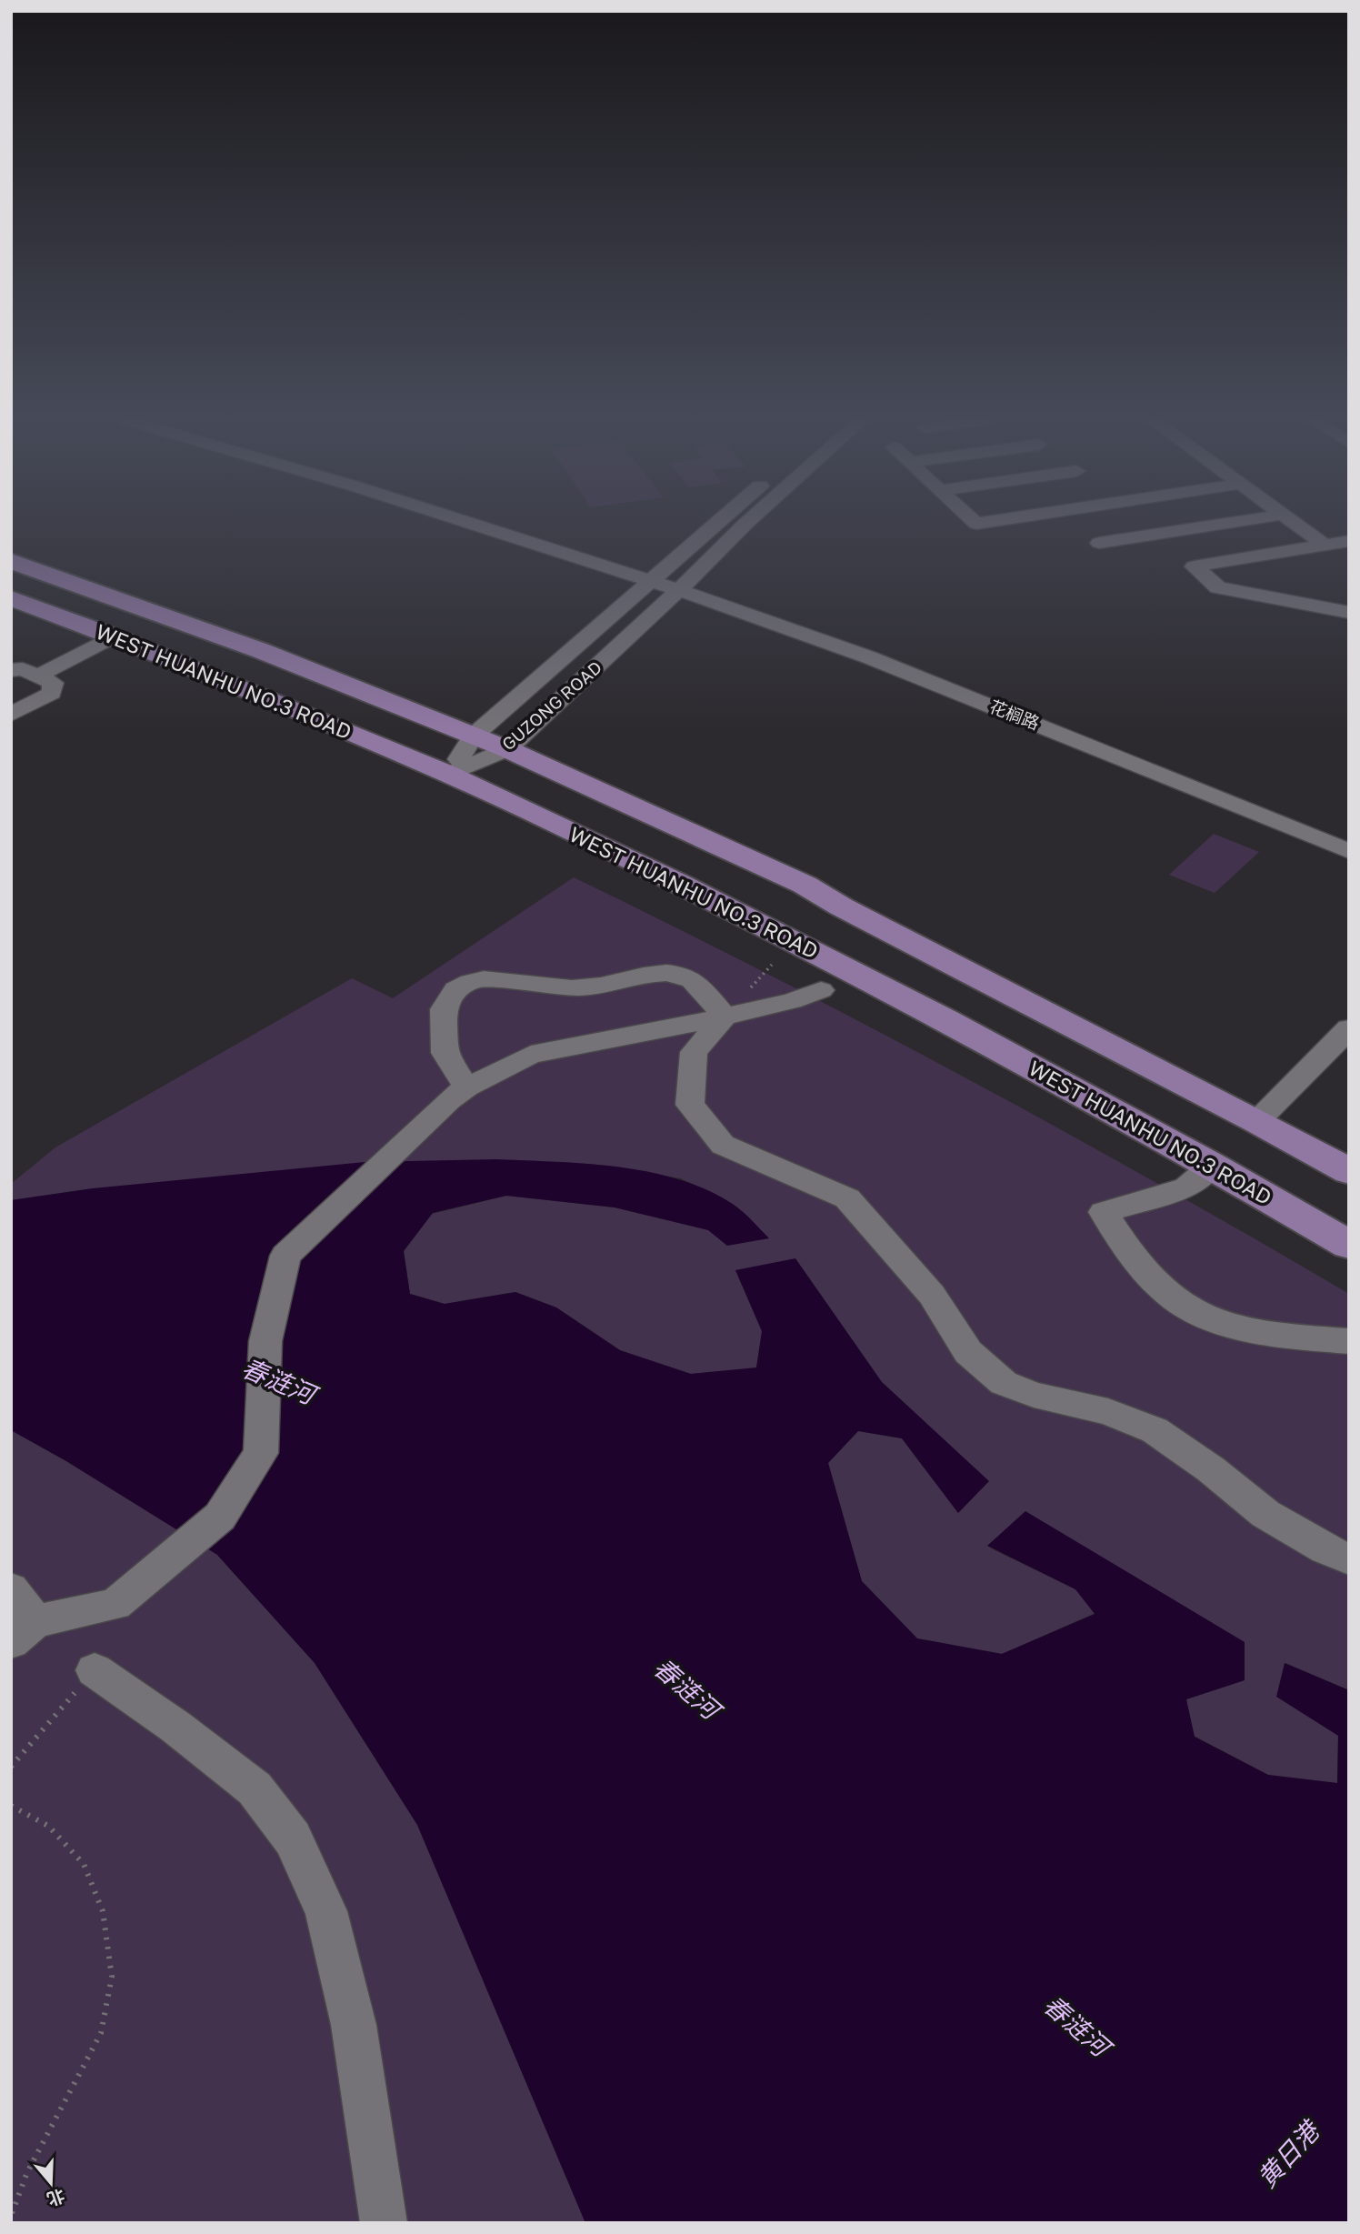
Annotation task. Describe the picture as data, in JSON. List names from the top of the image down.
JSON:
{
  "streets": {
    "main road": ["WEST HUANHU NO.3 ROAD"],
    "street": ["GUZONG ROAD", "花榈路"]
  },
  "crossings": [
    ["WEST HUANHU NO.3 ROAD", "GUZONG ROAD"],
    ["GUZONG ROAD", "花榈路"]
  ],
  "water": ["春涟河", "黄日港"],
  "north": "bottom"
}
